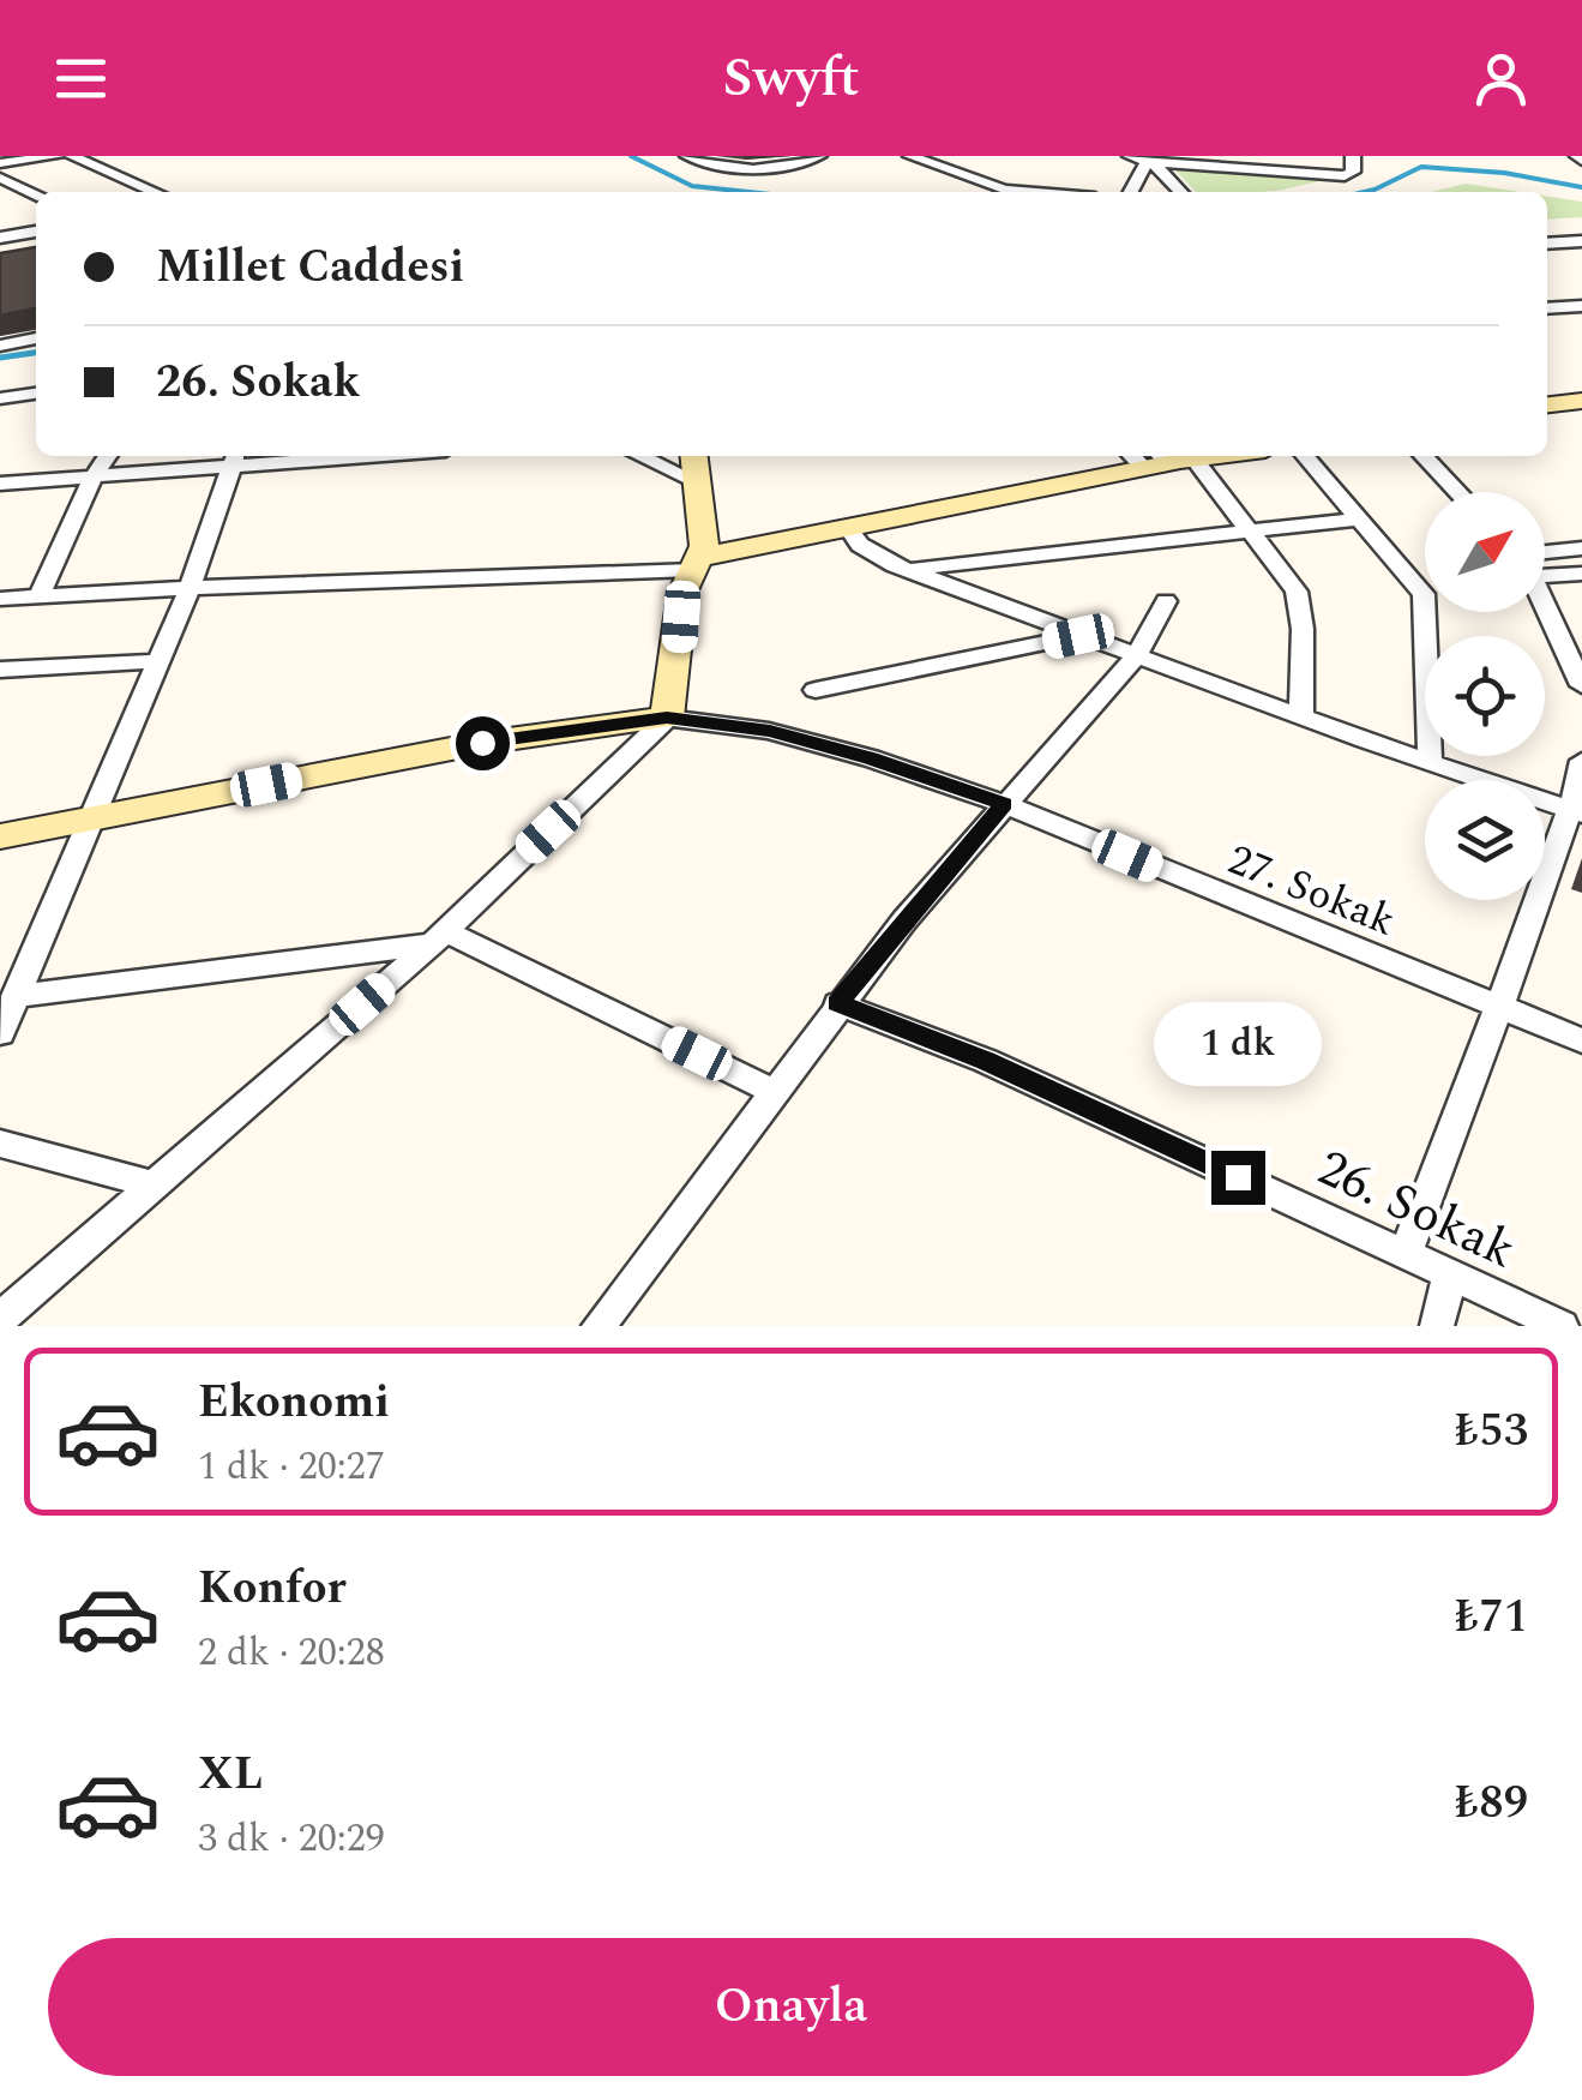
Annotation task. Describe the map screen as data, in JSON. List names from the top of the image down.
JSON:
{
  "streets": {
    "street": ["27. Sokak", "26. Sokak"]
  },
  "north": "top right",
  "page": {
    "header": "Swyft",
    "banner": ["Millet Caddesi", "26. Sokak"],
    "bubble": "1 dk",
    "list": [
      {
        "name": "Ekonomi",
        "note": "1 dk · 20:27",
        "value": "₺53"
      },
      {
        "name": "Konfor",
        "note": "2 dk · 20:28",
        "value": "₺71"
      },
      {
        "name": "XL",
        "note": "3 dk · 20:29",
        "value": "₺89"
      }
    ],
    "buttons": "Onayla"
  }
}
